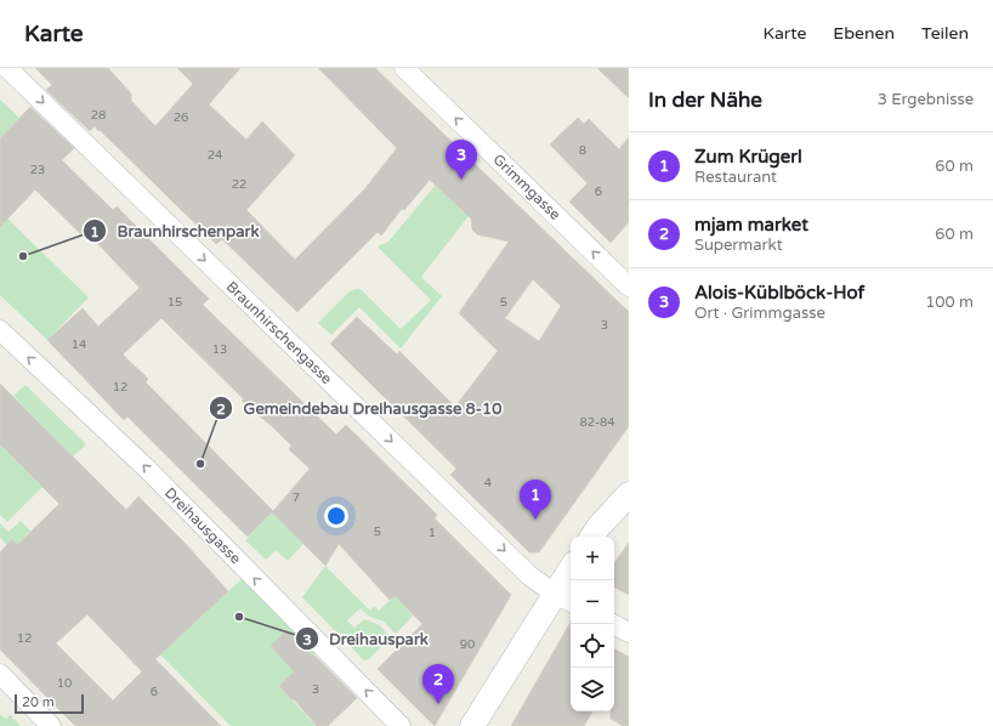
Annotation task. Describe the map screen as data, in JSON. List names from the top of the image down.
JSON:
{
  "streets": {
    "street": ["Grimmgasse", "Braunhirschengasse", "Dreihausgasse"]
  },
  "one_way": ["Grimmgasse", "Braunhirschengasse", "Dreihausgasse"],
  "places": ["Braunhirschenpark", "Gemeindebau Dreihausgasse 8-10", "Dreihauspark"],
  "house_numbers": [
    "28",
    "26",
    "8",
    "24",
    "23",
    "22",
    "6",
    "15",
    "5",
    "3",
    "14",
    "13",
    "12",
    "82-84",
    "4",
    "7",
    "5",
    "1",
    "12",
    "90",
    "10",
    "3",
    "6"
  ],
  "scale_bar": "20 m",
  "page": {
    "header": "Karte",
    "nav": ["Karte", "Ebenen", "Teilen"],
    "heading": ["In der Nähe", "3 Ergebnisse"],
    "list": [
      {
        "mark": "1",
        "name": "Zum Krügerl",
        "note": "Restaurant",
        "value": "60 m"
      },
      {
        "mark": "2",
        "name": "mjam market",
        "note": "Supermarkt",
        "value": "60 m"
      },
      {
        "mark": "3",
        "name": "Alois-Küblböck-Hof",
        "note": "Ort · Grimmgasse",
        "value": "100 m"
      }
    ],
    "pins": ["3", "1", "2"],
    "map_buttons": ["+", "−"],
    "scale": "20 m"
  }
}
